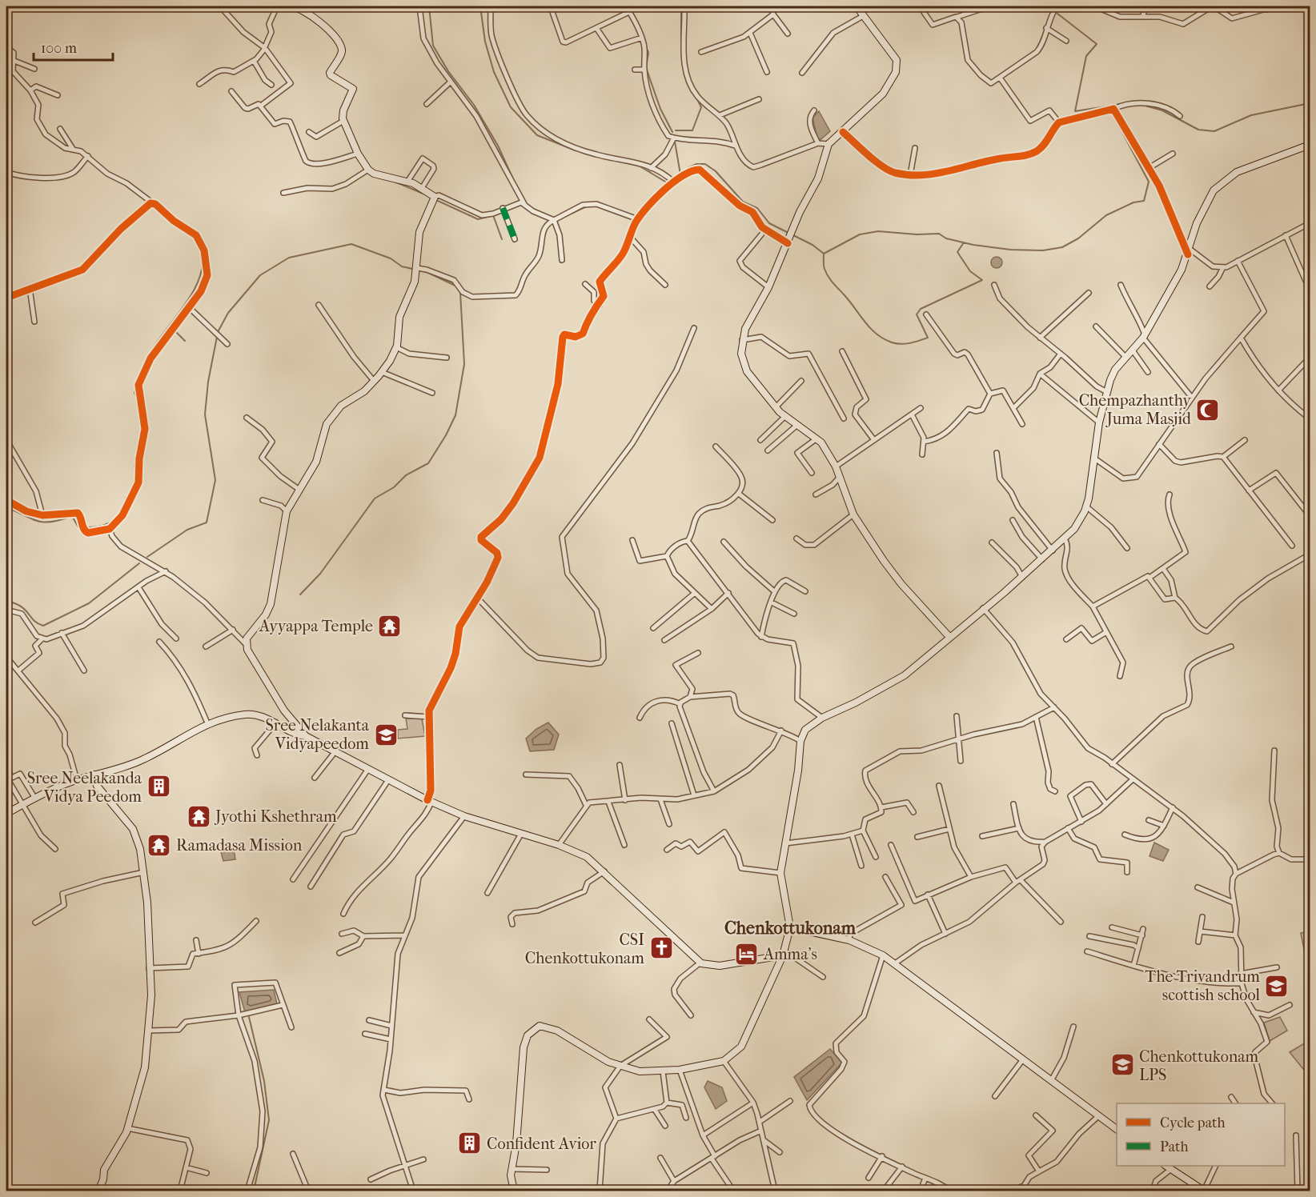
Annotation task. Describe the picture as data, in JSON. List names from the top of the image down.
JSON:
{
  "districts": ["Chenkottukonam"],
  "places": {
    "mosque": ["Chempazhanthy Juma Masjid"],
    "temple": ["Ayyappa Temple", "Jyothi Kshethram", "Ramadasa Mission"],
    "school or university": ["Sree Nelakanta Vidyapeedom", "The Trivandrum scottish school", "Chenkottukonam LPS"],
    "building": ["Sree Neelakanda Vidya Peedom", "Confident Avior"],
    "church": ["CSI Chenkottukonam"],
    "hotel": ["Amma's"]
  },
  "legend": ["Cycle path", "Path"],
  "scale_bar": "100 m"
}
